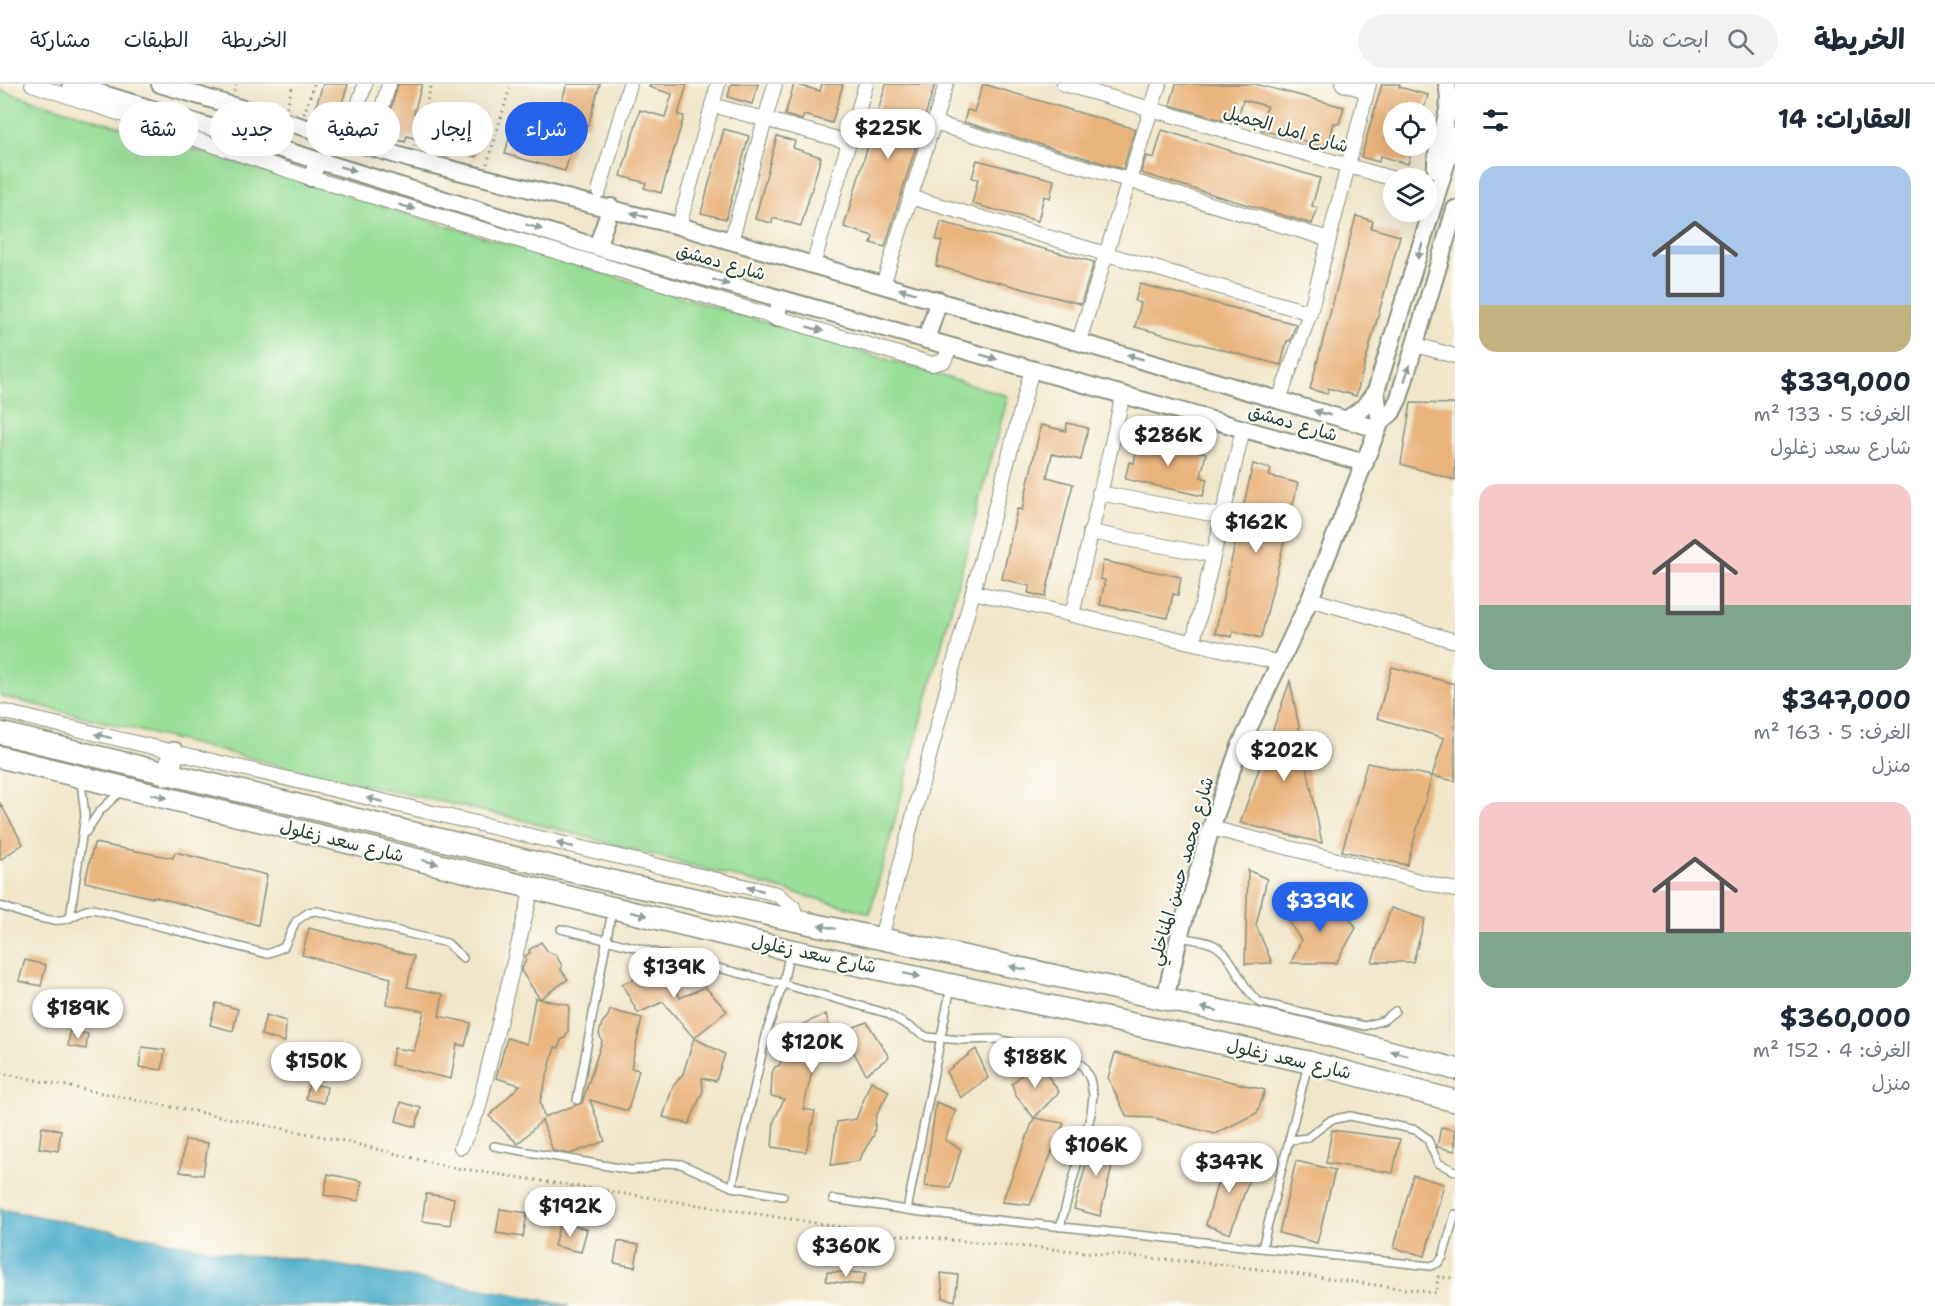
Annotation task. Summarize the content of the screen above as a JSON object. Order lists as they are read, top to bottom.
{
  "streets": {
    "main road": ["شارع سعد زغلول"],
    "street": ["شارع امل الجميل", "شارع دمشق", "شارع محمد حسن المناخلي"]
  },
  "crossings": [
    ["شارع دمشق", "شارع محمد حسن المناخلي"],
    ["شارع سعد زغلول", "شارع محمد حسن المناخلي"]
  ],
  "page": {
    "header": "الخريطة",
    "search": "ابحث هنا",
    "nav": ["الخريطة", "الطبقات", "مشاركة"],
    "heading": "العقارات: 14",
    "chip": [
      "شراء",
      "إيجار",
      "تصفية",
      "جديد",
      "شقة"
    ],
    "price": [
      "$225K",
      "$286K",
      "$162K",
      "$202K",
      "$339K",
      "$139K",
      "$189K",
      "$120K",
      "$188K",
      "$150K",
      "$106K",
      "$347K",
      "$192K",
      "$360K"
    ],
    "list": [
      {
        "name": "$339,000",
        "note": "الغرف: 5 · 133 m² · شارع سعد زغلول"
      },
      {
        "name": "$347,000",
        "note": "الغرف: 5 · 163 m² · منزل"
      },
      {
        "name": "$360,000",
        "note": "الغرف: 4 · 152 m² · منزل"
      }
    ]
  }
}
